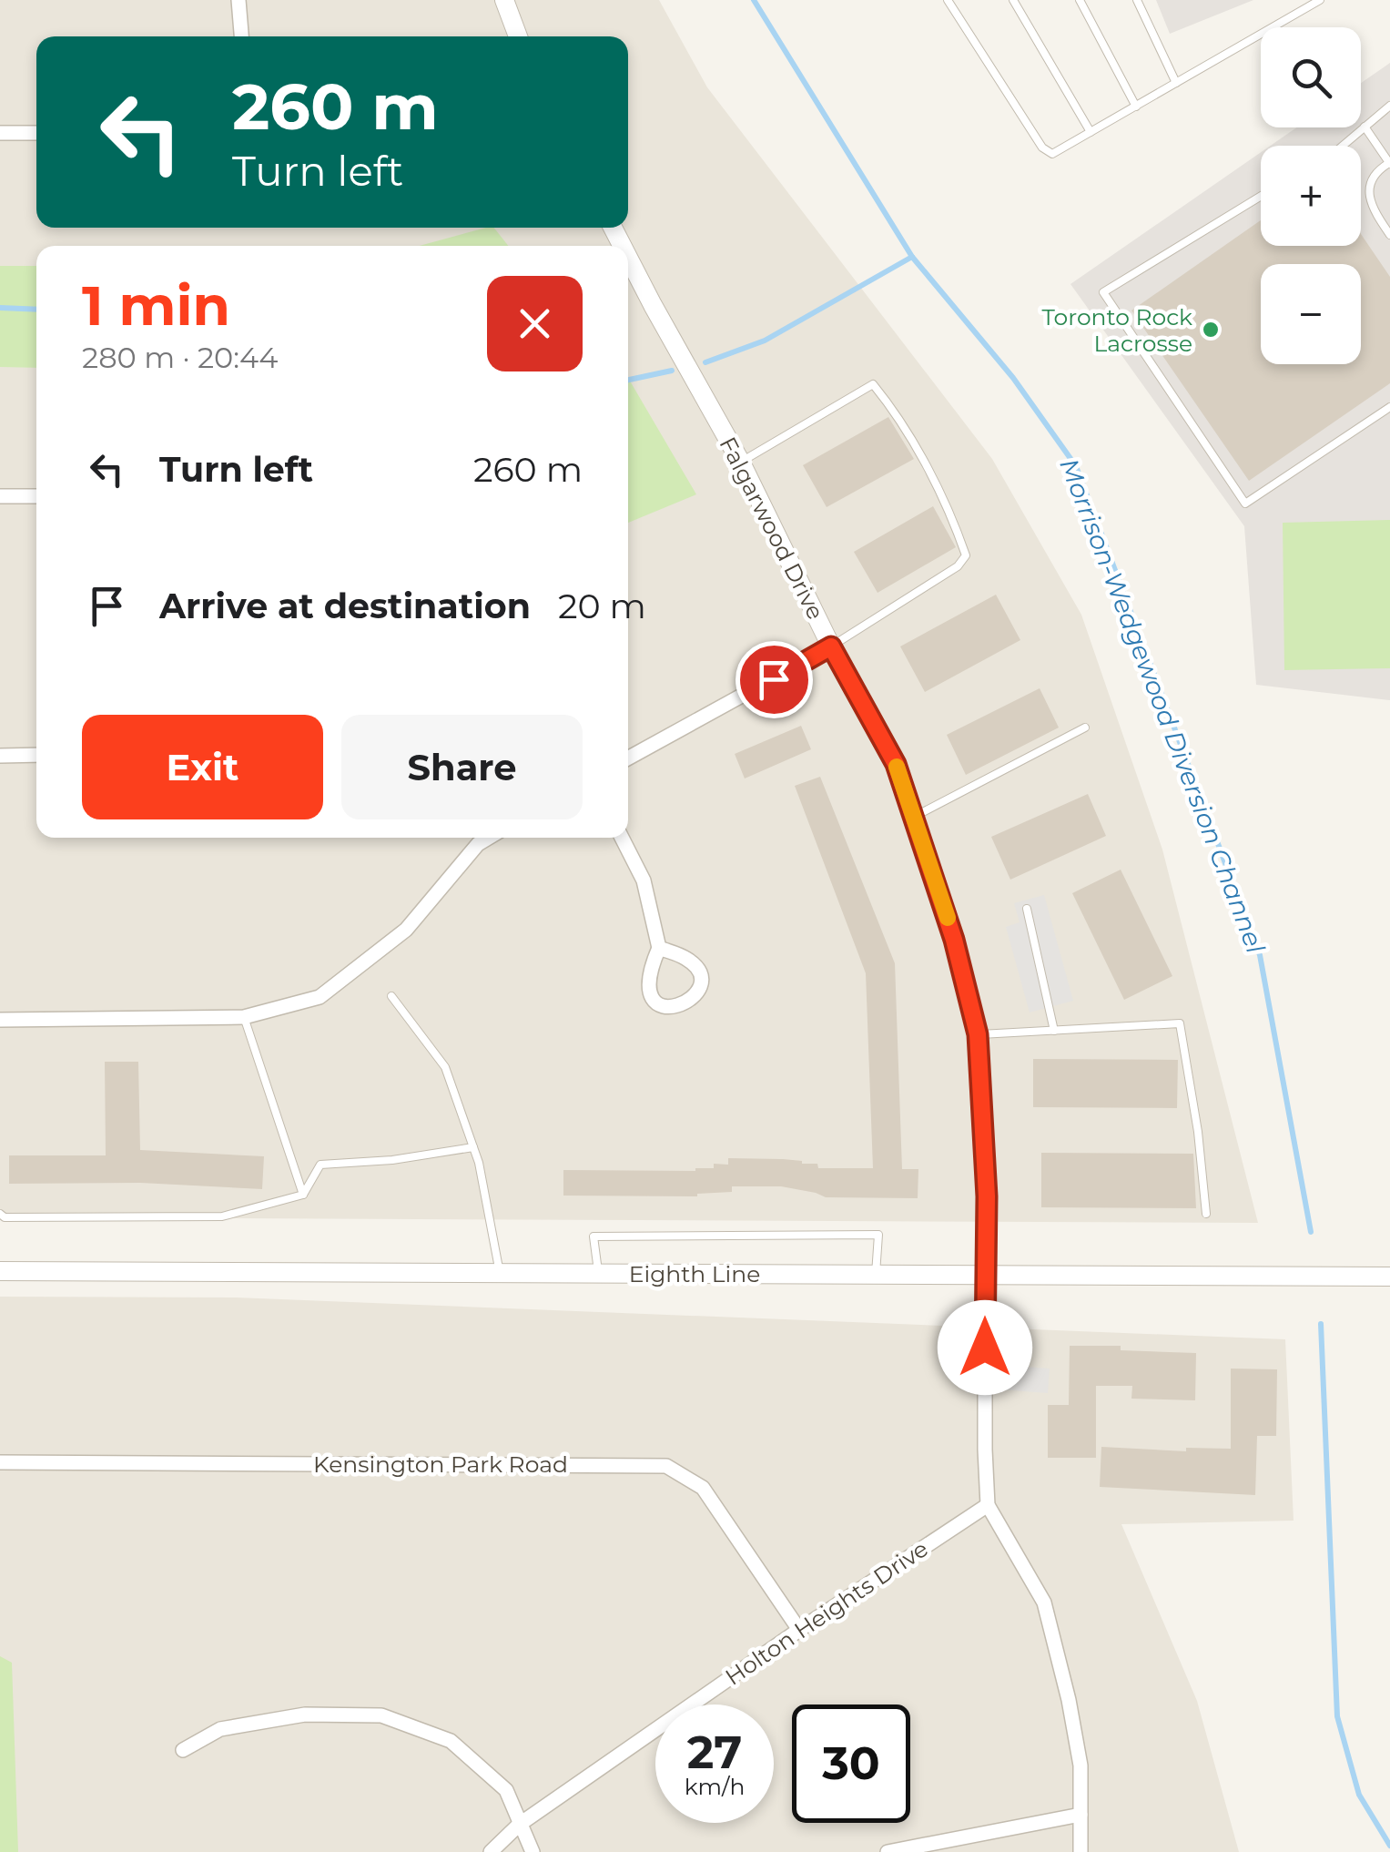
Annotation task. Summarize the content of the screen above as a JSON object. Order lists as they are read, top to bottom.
{
  "streets": {
    "street": [
      "Falgarwood Drive",
      "Eighth Line",
      "Kensington Park Road",
      "Holton Heights Drive"
    ]
  },
  "crossings": [
    ["Falgarwood Drive", "Eighth Line"],
    ["Falgarwood Drive", "Holton Heights Drive"],
    ["Kensington Park Road", "Holton Heights Drive"]
  ],
  "water": ["Morrison-Wedgewood Diversion Channel"],
  "places": ["Toronto Rock Lacrosse"],
  "page": {
    "map_buttons": ["+", "−"],
    "turn": ["260 m", "Turn left"],
    "heading": ["1 min", "280 m · 20:44"],
    "list": [
      {
        "name": "Turn left",
        "value": "260 m"
      },
      {
        "name": "Arrive at destination",
        "value": "20 m"
      }
    ],
    "buttons": ["Exit", "Share"],
    "speed": "27 km/h",
    "limit": "30"
  }
}
